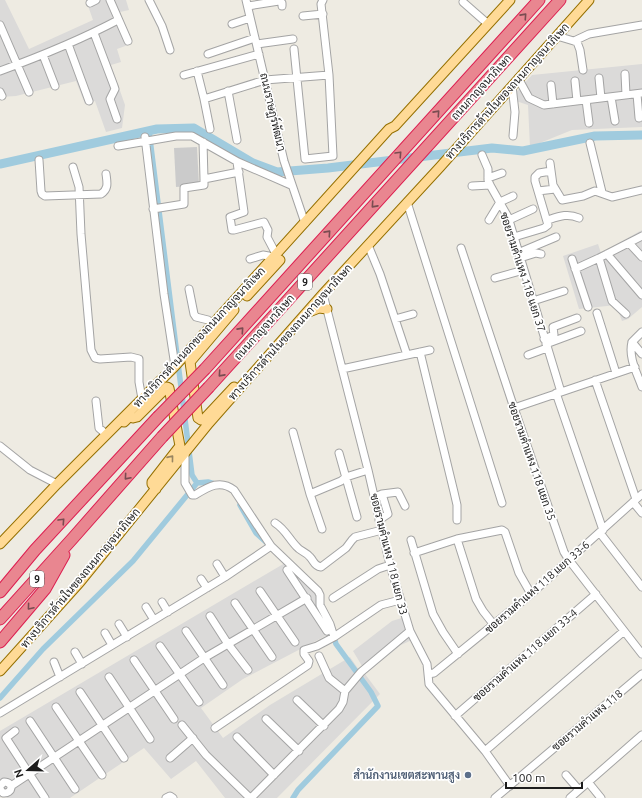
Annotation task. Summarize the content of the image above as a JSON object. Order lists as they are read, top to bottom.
{
  "streets": {
    "highway": ["ถนนกาญจนาภิเษก", "9"],
    "main road": ["ทางบริการด้านในของถนนกาญจนาภิเษก", "ทางบริการด้านนอกของถนนกาญจนาภิเษก"],
    "street": [
      "ถนนราษฏร์พัฒนา",
      "ซอยรามคำแหง 118 แยก 37",
      "ซอยรามคำแหง 118 แยก 35",
      "ซอยรามคำแหง 118 แยก 33",
      "ซอยรามคำแหง 118 แยก 33-6",
      "ซอยรามคำแหง 118 แยก 33-4",
      "ซอยรามคำแหง 118"
    ]
  },
  "crossings": [
    ["ทางบริการด้านในของถนนกาญจนาภิเษก", "ซอยรามคำแหง 118 แยก 33"],
    ["ถนนราษฏร์พัฒนา", "ทางบริการด้านนอกของถนนกาญจนาภิเษก"],
    ["ซอยรามคำแหง 118 แยก 37", "ซอยรามคำแหง 118 แยก 33-6"],
    ["ซอยรามคำแหง 118 แยก 35", "ซอยรามคำแหง 118 แยก 33-6"],
    ["ซอยรามคำแหง 118 แยก 35", "ซอยรามคำแหง 118 แยก 33-4"],
    ["ซอยรามคำแหง 118 แยก 33", "ซอยรามคำแหง 118 แยก 33-6"],
    ["ซอยรามคำแหง 118 แยก 33", "ซอยรามคำแหง 118 แยก 33-4"],
    ["ซอยรามคำแหง 118 แยก 33", "ซอยรามคำแหง 118"]
  ],
  "places": ["สำนักงานเขตสะพานสูง"],
  "scale_bar": "100 m",
  "north": "left"
}
